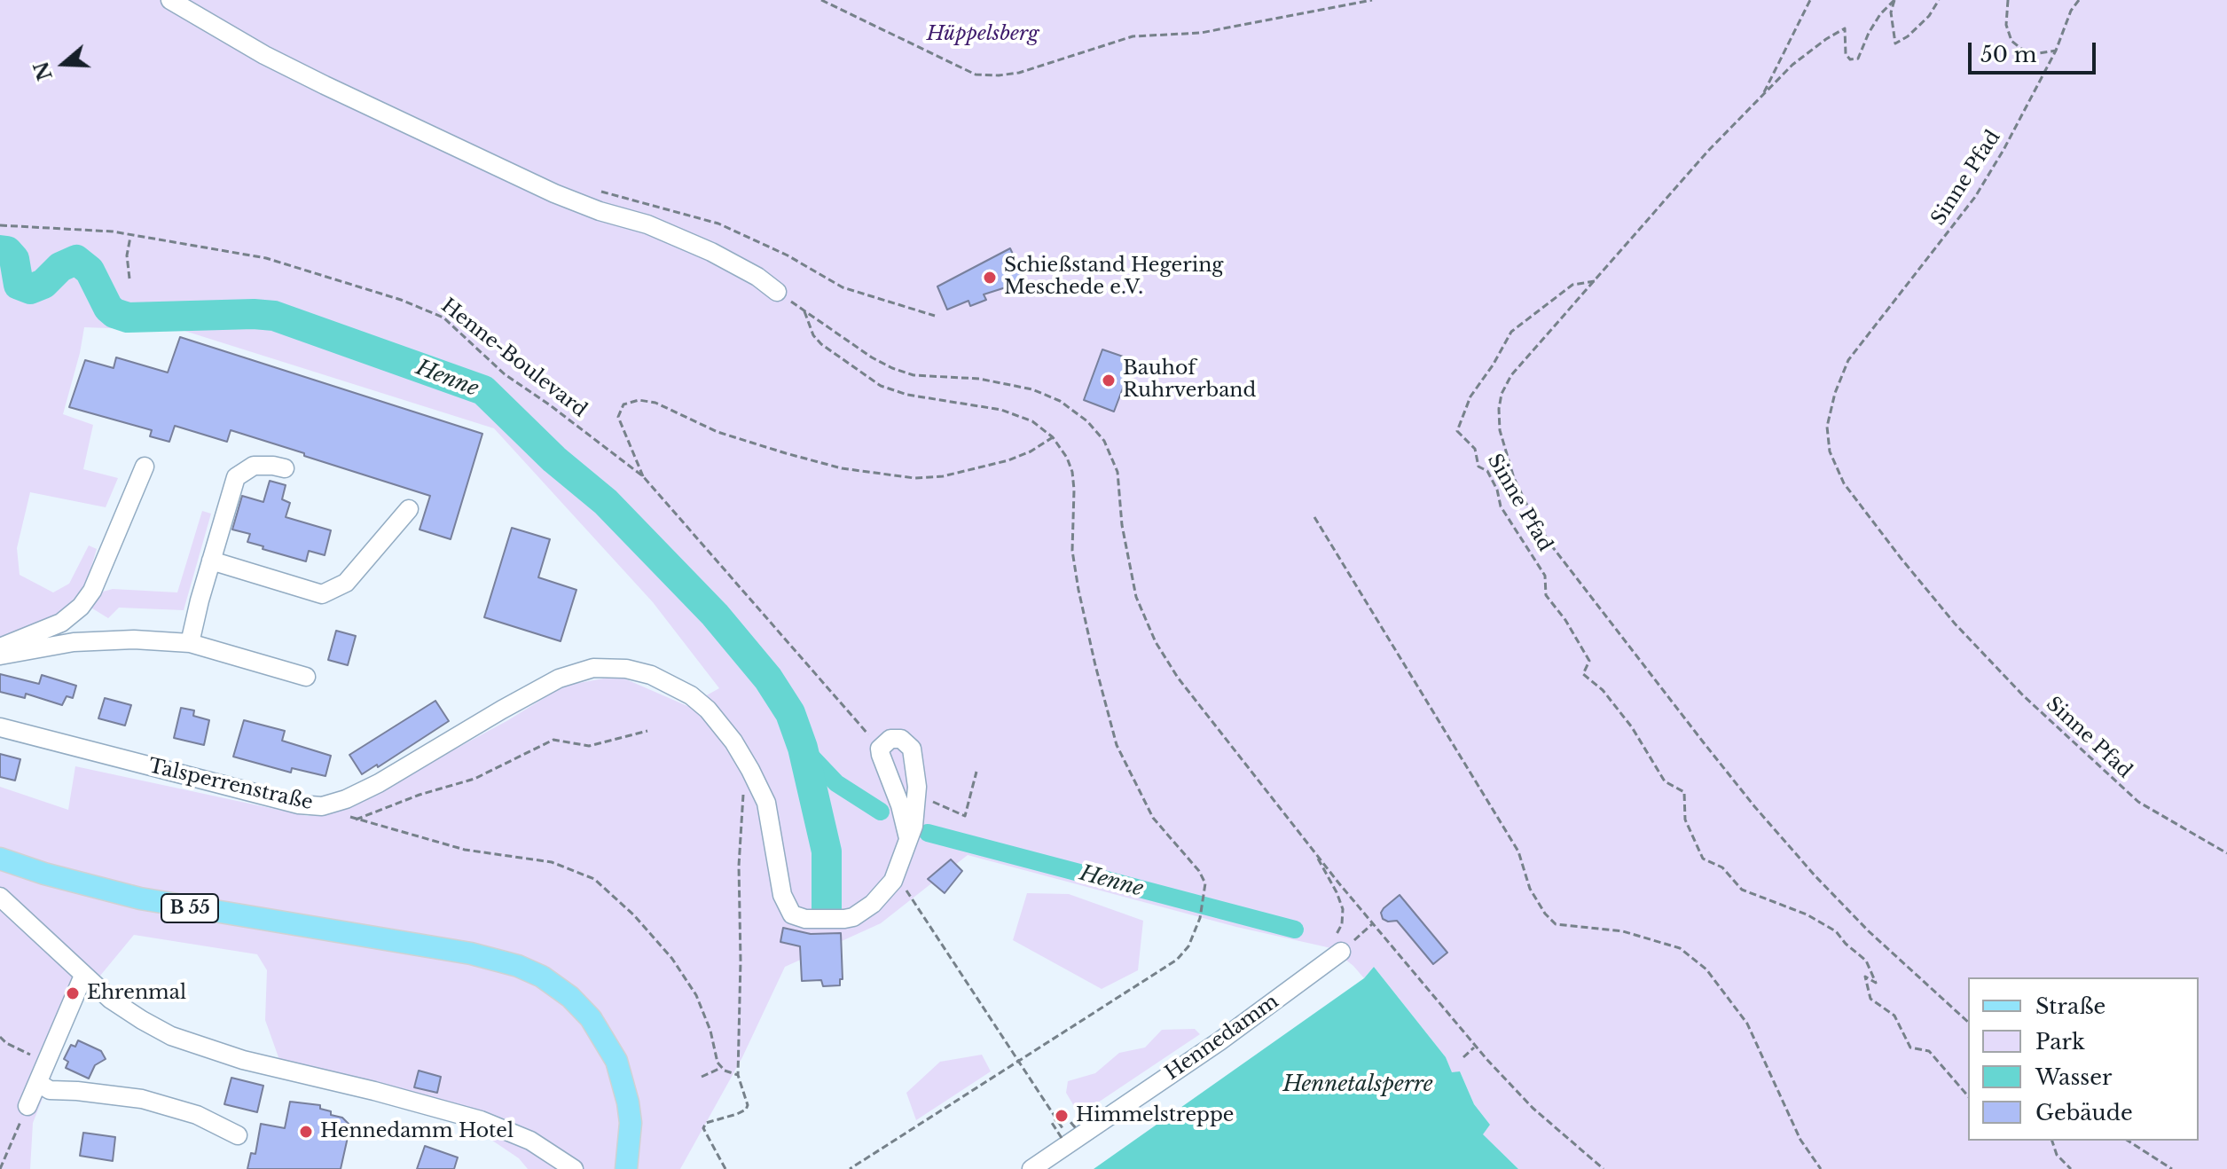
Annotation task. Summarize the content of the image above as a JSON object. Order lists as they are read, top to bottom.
{
  "streets": {
    "main road": ["B 55"],
    "street": ["Talsperrenstraße", "Hennedamm"],
    "path": ["Sinne Pfad", "Henne-Boulevard"]
  },
  "water": ["Henne", "Hennetalsperre"],
  "parks": ["Hüppelsberg"],
  "places": [
    "Schießstand Hegering Meschede e.V.",
    "Bauhof Ruhrverband",
    "Ehrenmal",
    "Himmelstreppe",
    "Hennedamm Hotel"
  ],
  "legend": [
    "Straße",
    "Park",
    "Wasser",
    "Gebäude"
  ],
  "scale_bar": "50 m",
  "north": "left"
}
